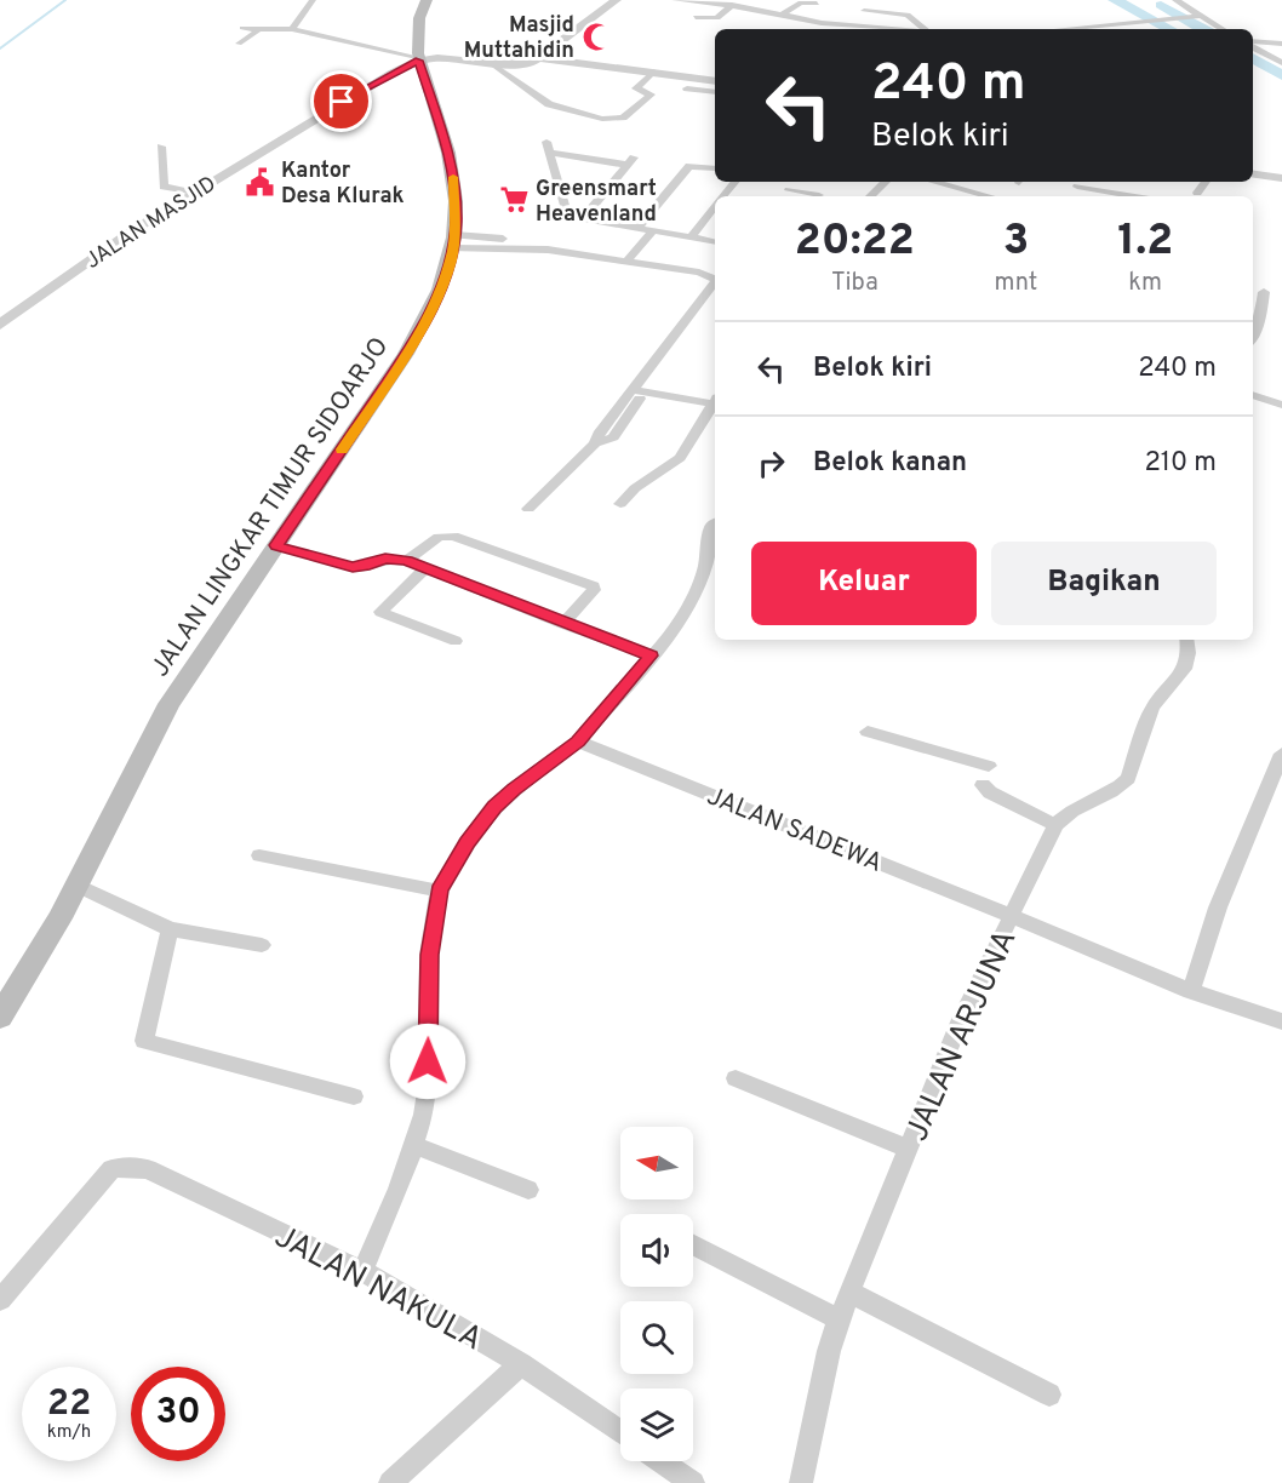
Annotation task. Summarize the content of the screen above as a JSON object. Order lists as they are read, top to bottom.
{
  "streets": {
    "main road": ["JALAN LINGKAR TIMUR SIDOARJO"],
    "street": [
      "JALAN MASJID",
      "JALAN SADEWA",
      "JALAN ARJUNA",
      "JALAN NAKULA"
    ]
  },
  "crossings": [
    ["JALAN MASJID", "JALAN LINGKAR TIMUR SIDOARJO"],
    ["JALAN SADEWA", "JALAN ARJUNA"]
  ],
  "places": {
    "mosque": ["Masjid Muttahidin"],
    "public building": ["Kantor Desa Klurak"],
    "supermarket": ["Greensmart Heavenland"]
  },
  "north": "left",
  "page": {
    "turn": ["240 m", "Belok kiri"],
    "eta": [
      "20:22",
      "Tiba",
      "3",
      "mnt",
      "1.2",
      "km"
    ],
    "list": [
      {
        "name": "Belok kiri",
        "value": "240 m"
      },
      {
        "name": "Belok kanan",
        "value": "210 m"
      }
    ],
    "buttons": ["Keluar", "Bagikan"],
    "speed": "22 km/h",
    "limit": "30"
  }
}
